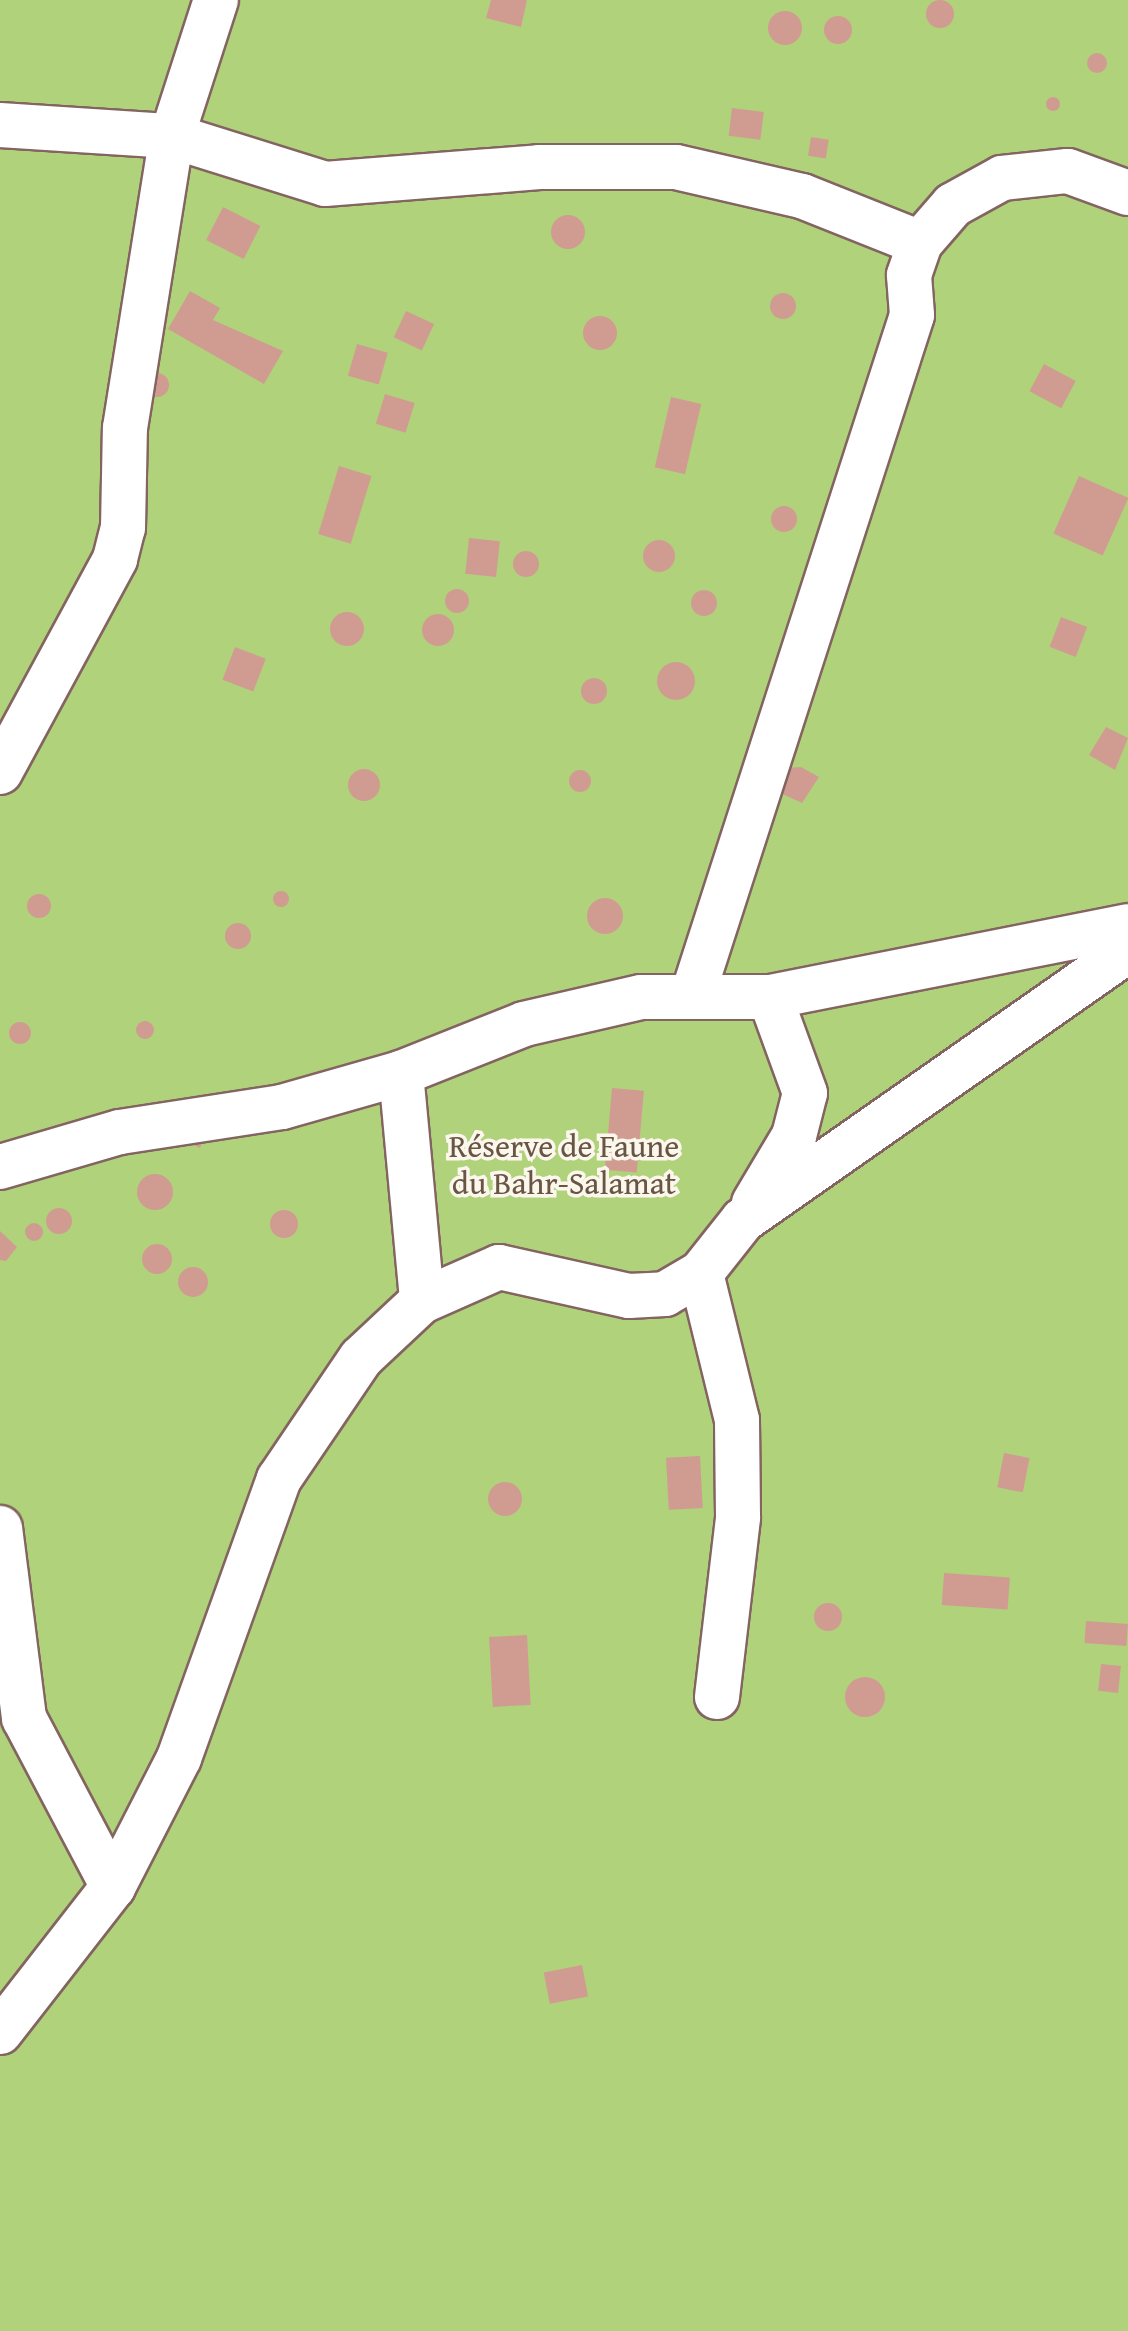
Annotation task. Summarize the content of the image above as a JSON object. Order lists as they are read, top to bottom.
{
  "parks": ["Réserve de Faune du Bahr-Salamat"]
}
